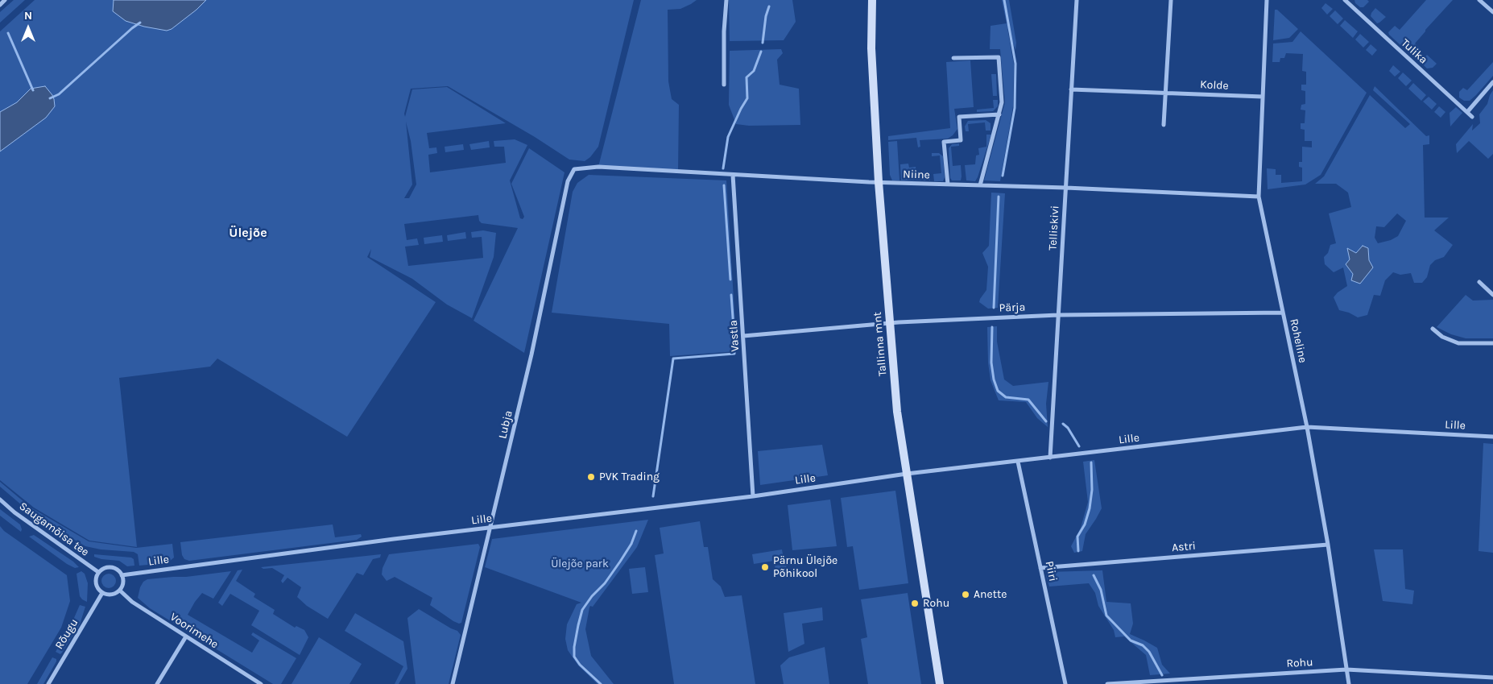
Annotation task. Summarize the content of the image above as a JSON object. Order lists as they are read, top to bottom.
{
  "streets": {
    "main road": ["Tallinna mnt"],
    "street": [
      "Tulika",
      "Kolde",
      "Niine",
      "Telliskivi",
      "Pärja",
      "Vastla",
      "Roheline",
      "Lubja",
      "Lille",
      "Saugamõisa tee",
      "Astri",
      "Piiri",
      "Voorimehe",
      "Rõugu",
      "Rohu"
    ]
  },
  "crossings": [
    ["Kolde", "Telliskivi"],
    ["Kolde", "Roheline"],
    ["Niine", "Telliskivi"],
    ["Niine", "Vastla"],
    ["Niine", "Roheline"],
    ["Niine", "Tallinna mnt"],
    ["Niine", "Lubja"],
    ["Telliskivi", "Pärja"],
    ["Telliskivi", "Lille"],
    ["Pärja", "Vastla"],
    ["Pärja", "Roheline"],
    ["Pärja", "Tallinna mnt"],
    ["Vastla", "Lille"],
    ["Roheline", "Lille"],
    ["Roheline", "Astri"],
    ["Roheline", "Rohu"],
    ["Tallinna mnt", "Lille"],
    ["Lubja", "Lille"],
    ["Lille", "Saugamõisa tee"],
    ["Lille", "Piiri"],
    ["Lille", "Voorimehe"],
    ["Lille", "Rõugu"],
    ["Saugamõisa tee", "Voorimehe"],
    ["Saugamõisa tee", "Rõugu"],
    ["Astri", "Piiri"],
    ["Voorimehe", "Rõugu"]
  ],
  "districts": ["Ülejõe"],
  "parks": ["Ülejõe park"],
  "places": [
    "PVK Trading",
    "Pärnu Ülejõe Põhikool",
    "Anette",
    "Rohu"
  ],
  "north": "top"
}
